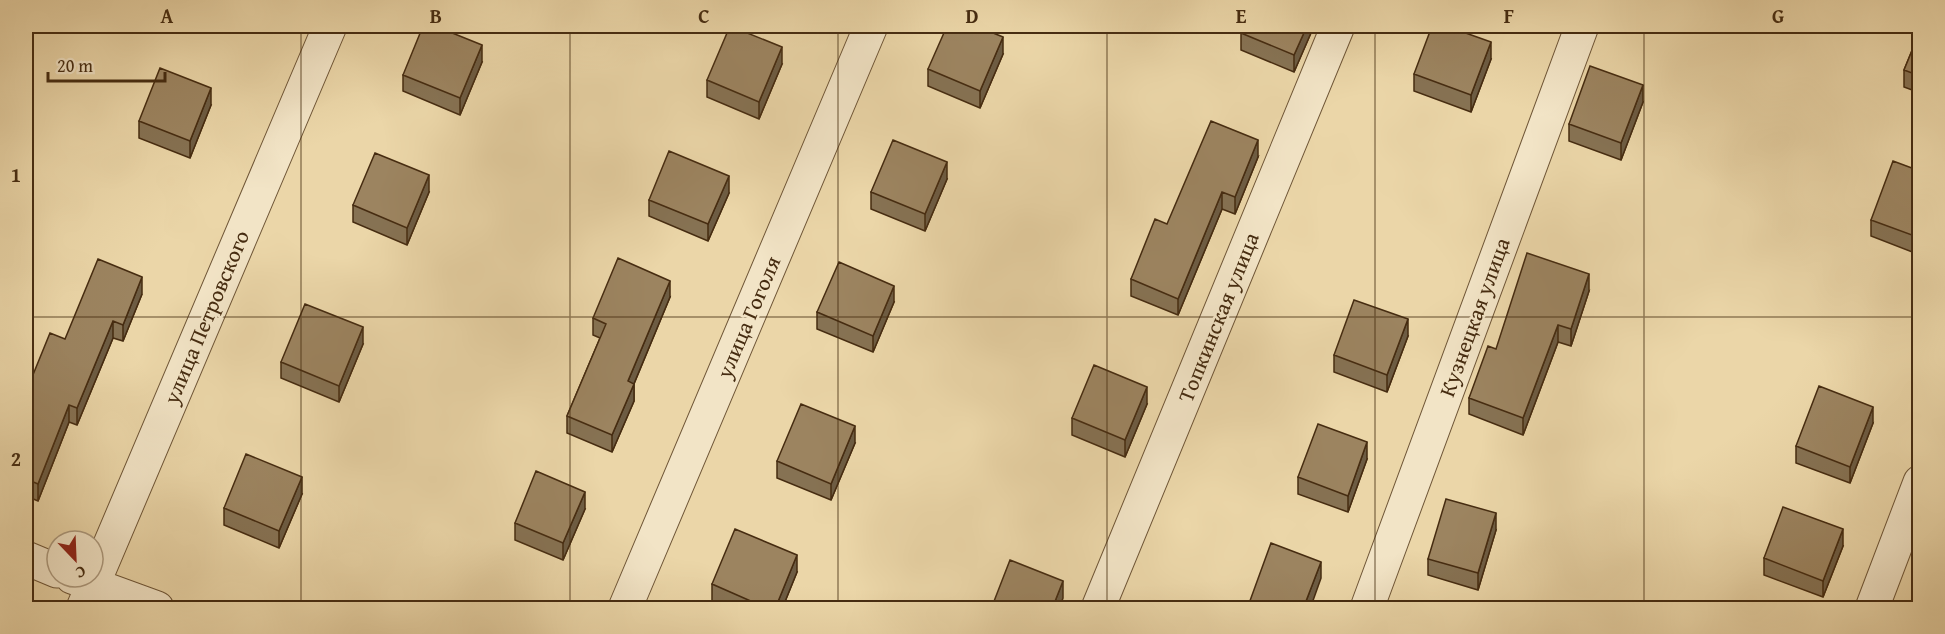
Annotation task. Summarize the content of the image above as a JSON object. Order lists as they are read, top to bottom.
{
  "streets": {
    "street": [
      "улица Петровского",
      "улица Гоголя",
      "Топкинская улица",
      "Кузнецкая улица"
    ]
  },
  "scale_bar": "20 m",
  "north": "bottom right",
  "grid": {
    "columns": [
      "A",
      "B",
      "C",
      "D",
      "E",
      "F",
      "G"
    ],
    "rows": ["1", "2"]
  }
}
